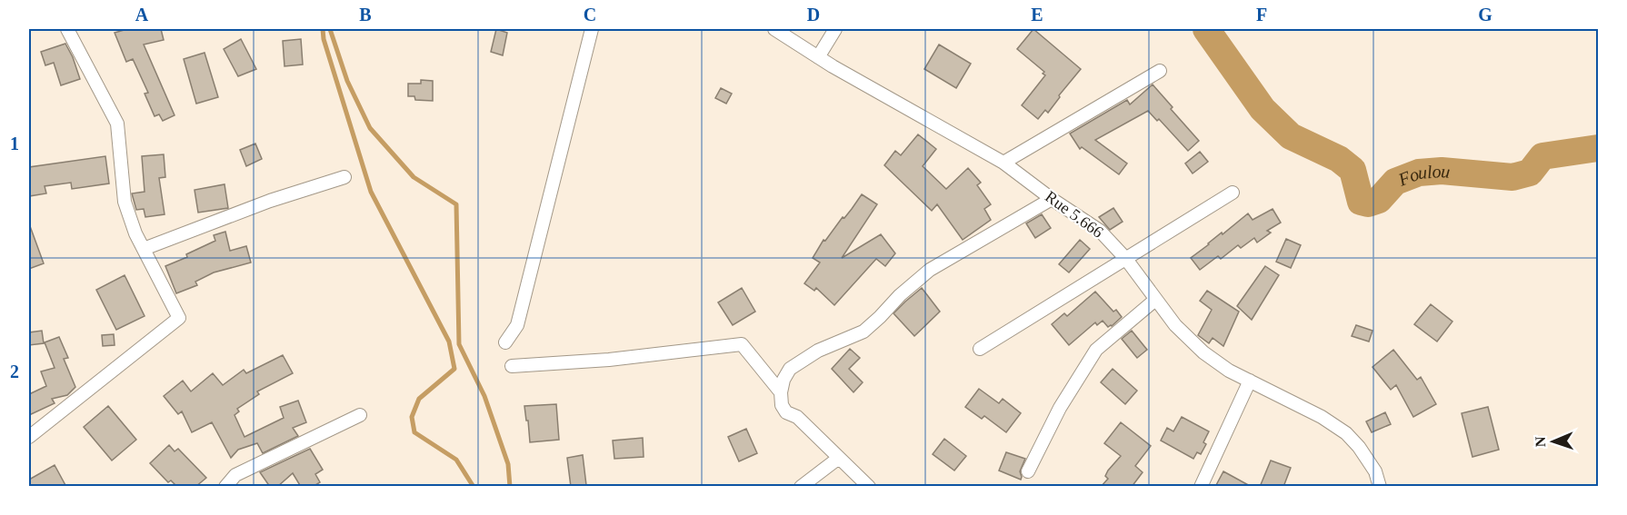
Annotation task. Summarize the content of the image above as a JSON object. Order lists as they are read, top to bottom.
{
  "streets": {
    "street": ["Rue 5.666"]
  },
  "water": ["Foulou"],
  "north": "left",
  "grid": {
    "columns": [
      "A",
      "B",
      "C",
      "D",
      "E",
      "F",
      "G"
    ],
    "rows": ["1", "2"]
  }
}
